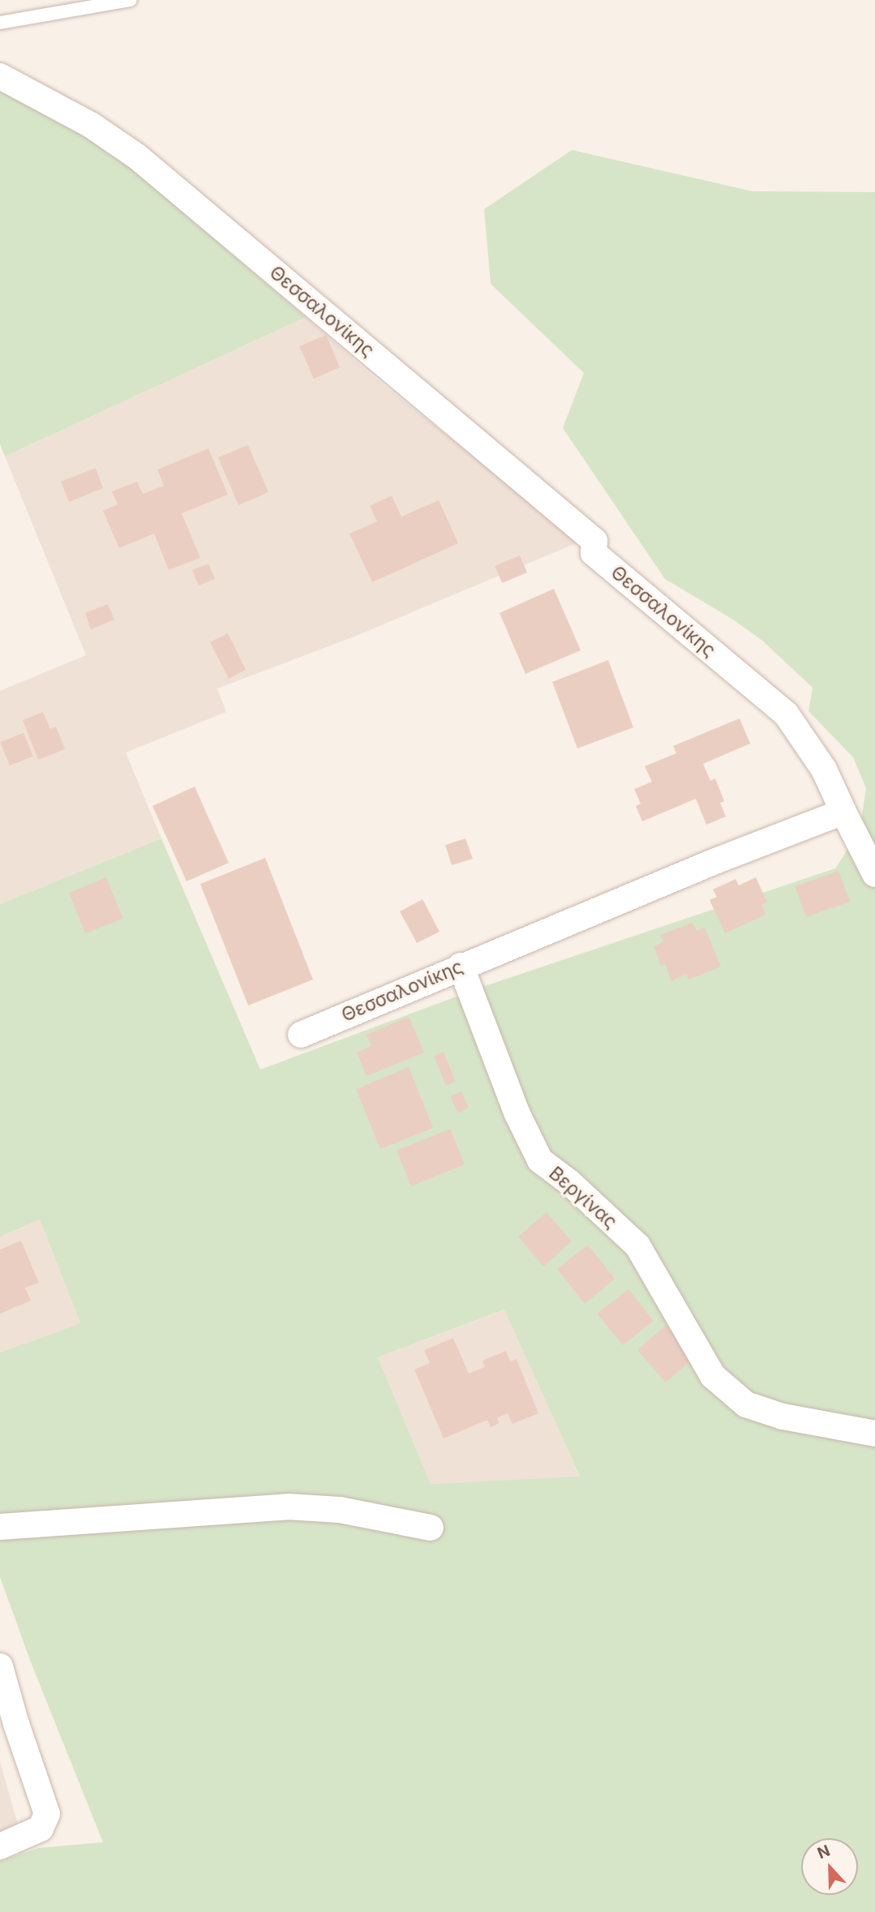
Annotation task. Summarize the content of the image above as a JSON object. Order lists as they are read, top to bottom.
{
  "streets": {
    "street": ["Θεσσαλονίκης", "Βεργίνας"]
  },
  "crossings": [
    ["Θεσσαλονίκης", "Βεργίνας"]
  ],
  "north": "top"
}
